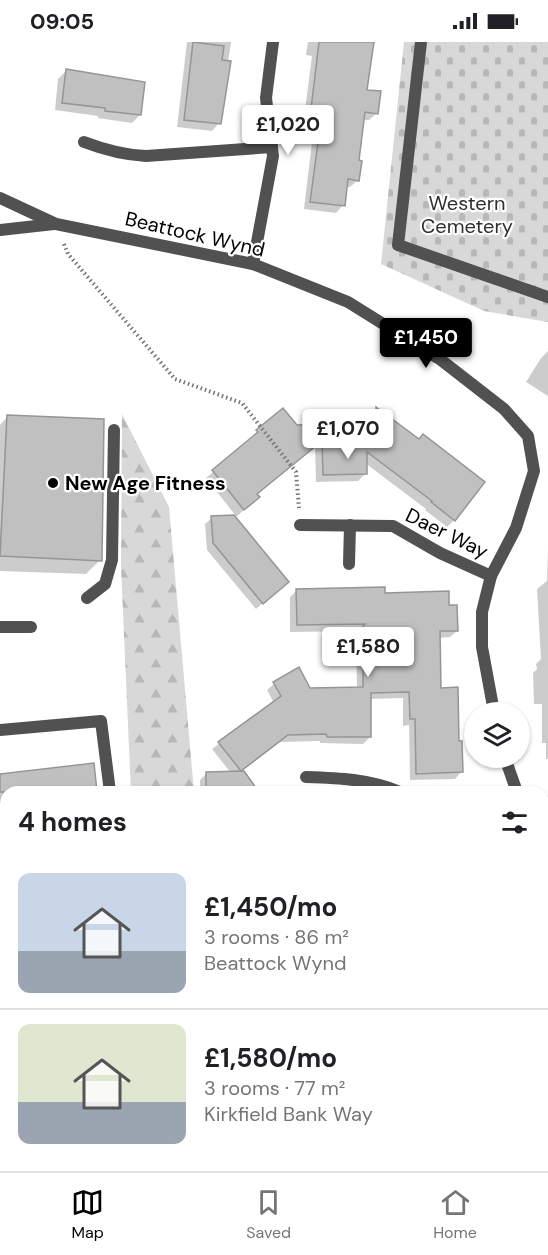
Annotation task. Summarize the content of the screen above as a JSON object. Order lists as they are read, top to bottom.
{
  "streets": {
    "street": ["Beattock Wynd", "Daer Way"]
  },
  "crossings": [
    ["Beattock Wynd", "Daer Way"]
  ],
  "parks": ["Western Cemetery"],
  "places": ["New Age Fitness"],
  "page": {
    "status": "09:05",
    "price": [
      "£1,020",
      "£1,450",
      "£1,070",
      "£1,580"
    ],
    "heading": "4 homes",
    "list": [
      {
        "name": "£1,450/mo",
        "note": "3 rooms · 86 m² · Beattock Wynd"
      },
      {
        "name": "£1,580/mo",
        "note": "3 rooms · 77 m² · Kirkfield Bank Way"
      }
    ],
    "tabs": ["Map", "Saved", "Home"]
  }
}
